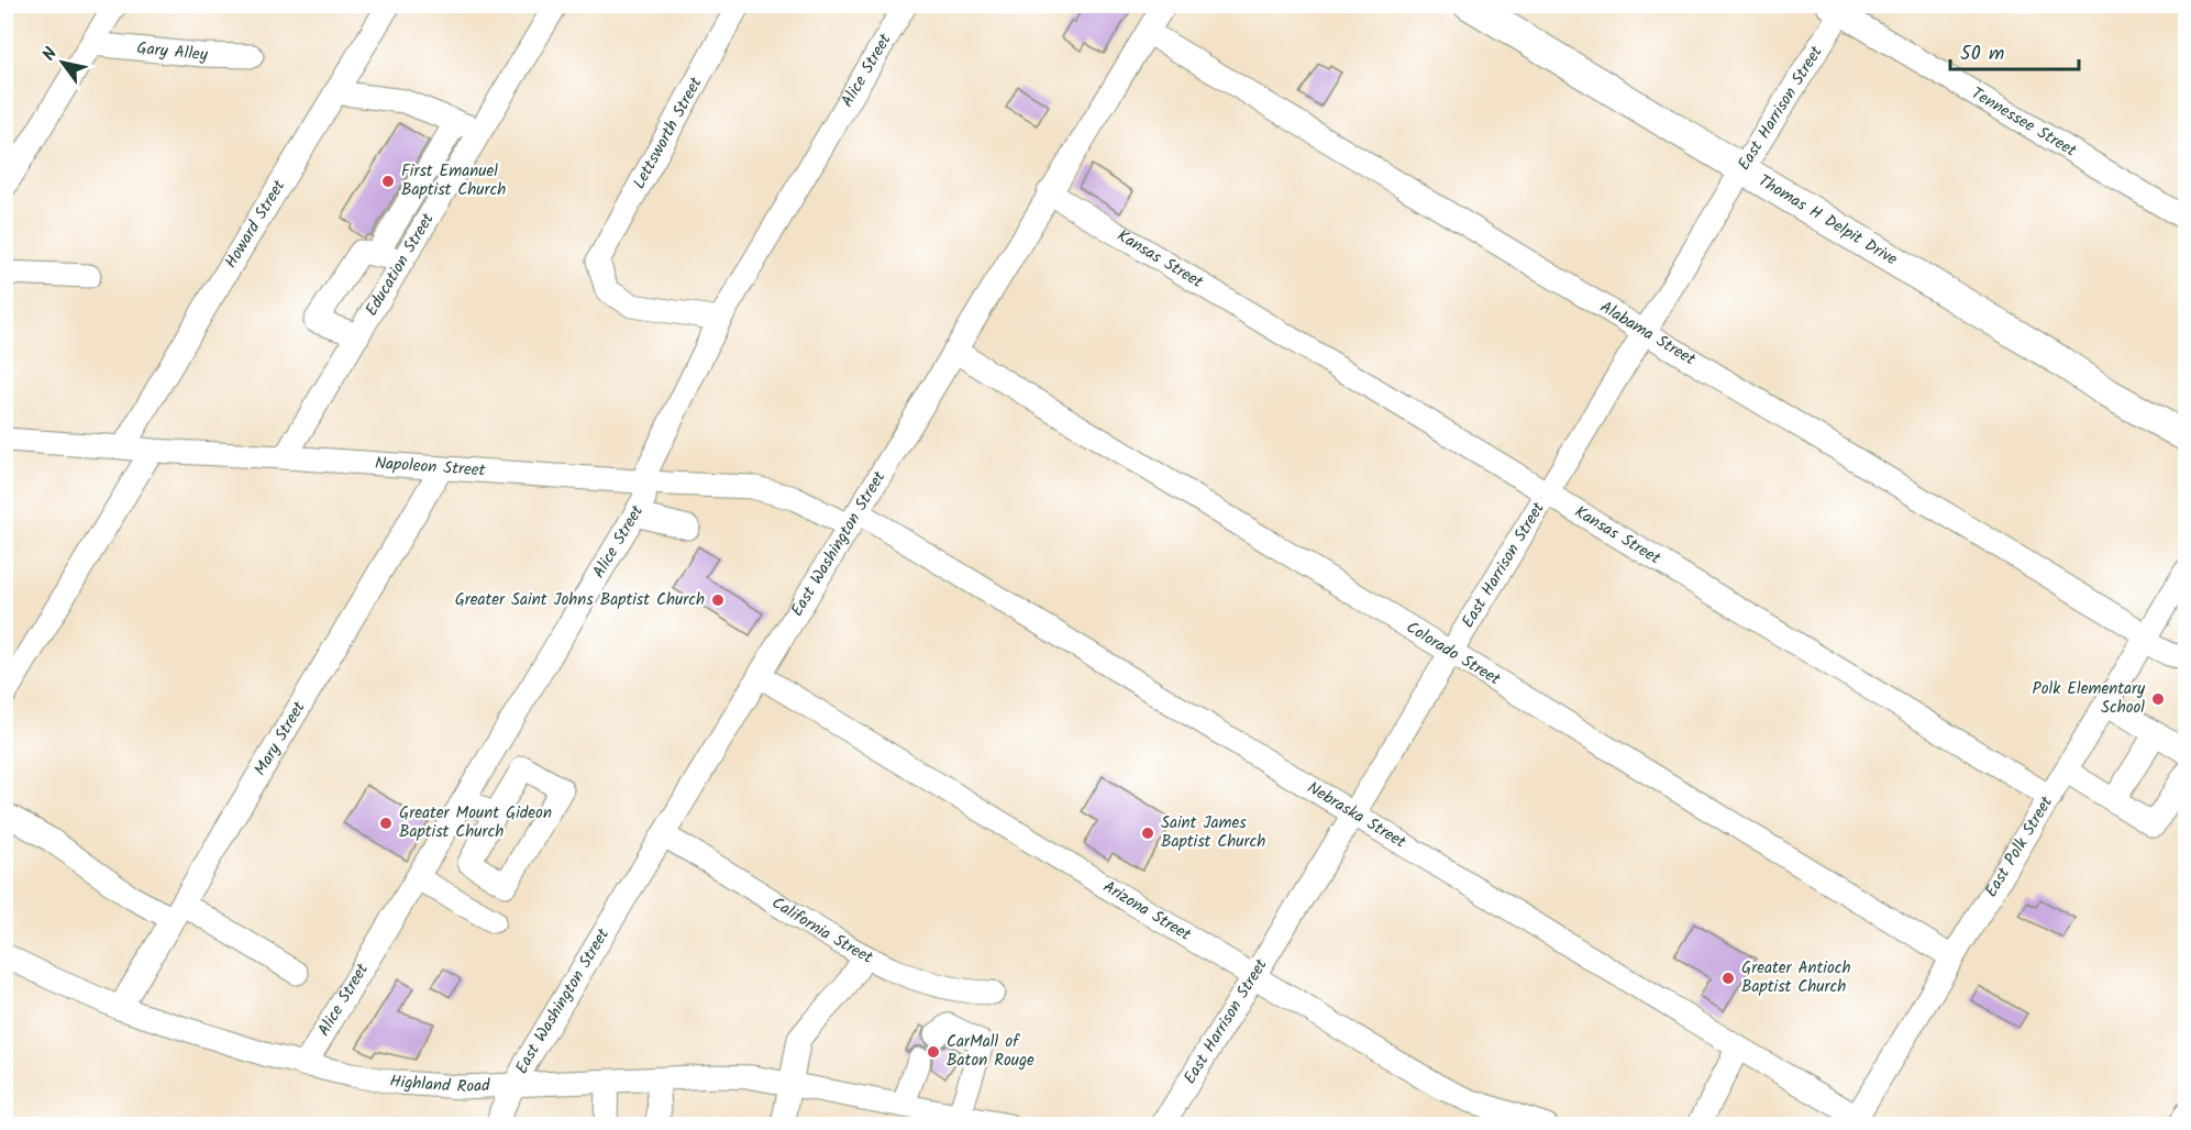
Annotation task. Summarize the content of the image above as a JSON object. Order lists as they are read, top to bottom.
{
  "streets": {
    "main road": ["Thomas H Delpit Drive"],
    "street": [
      "Gary Alley",
      "Alice Street",
      "East Harrison Street",
      "Tennessee Street",
      "Lettsworth Street",
      "Howard Street",
      "Kansas Street",
      "Education Street",
      "Alabama Street",
      "Napoleon Street",
      "East Washington Street",
      "Colorado Street",
      "Mary Street",
      "Nebraska Street",
      "East Polk Street",
      "Arizona Street",
      "California Street",
      "Highland Road"
    ]
  },
  "crossings": [
    ["Alice Street", "Lettsworth Street"],
    ["Alice Street", "Napoleon Street"],
    ["Alice Street", "Highland Road"],
    ["East Harrison Street", "Tennessee Street"],
    ["East Harrison Street", "Thomas H Delpit Drive"],
    ["East Harrison Street", "Kansas Street"],
    ["East Harrison Street", "Alabama Street"],
    ["East Harrison Street", "Colorado Street"],
    ["East Harrison Street", "Nebraska Street"],
    ["East Harrison Street", "Arizona Street"],
    ["Howard Street", "Napoleon Street"],
    ["Kansas Street", "East Washington Street"],
    ["Kansas Street", "East Polk Street"],
    ["Education Street", "Napoleon Street"],
    ["Alabama Street", "East Washington Street"],
    ["Alabama Street", "East Polk Street"],
    ["Napoleon Street", "East Washington Street"],
    ["Napoleon Street", "Mary Street"],
    ["Napoleon Street", "Nebraska Street"],
    ["East Washington Street", "Colorado Street"],
    ["East Washington Street", "Nebraska Street"],
    ["East Washington Street", "Arizona Street"],
    ["East Washington Street", "California Street"],
    ["East Washington Street", "Highland Road"],
    ["Colorado Street", "East Polk Street"],
    ["Mary Street", "Highland Road"],
    ["Nebraska Street", "East Polk Street"]
  ],
  "places": [
    "First Emanuel Baptist Church",
    "Greater Saint Johns Baptist Church",
    "Polk Elementary School",
    "Greater Mount Gideon Baptist Church",
    "Saint James Baptist Church",
    "Greater Antioch Baptist Church",
    "CarMall of Baton Rouge"
  ],
  "scale_bar": "50 m",
  "north": "top left"
}
